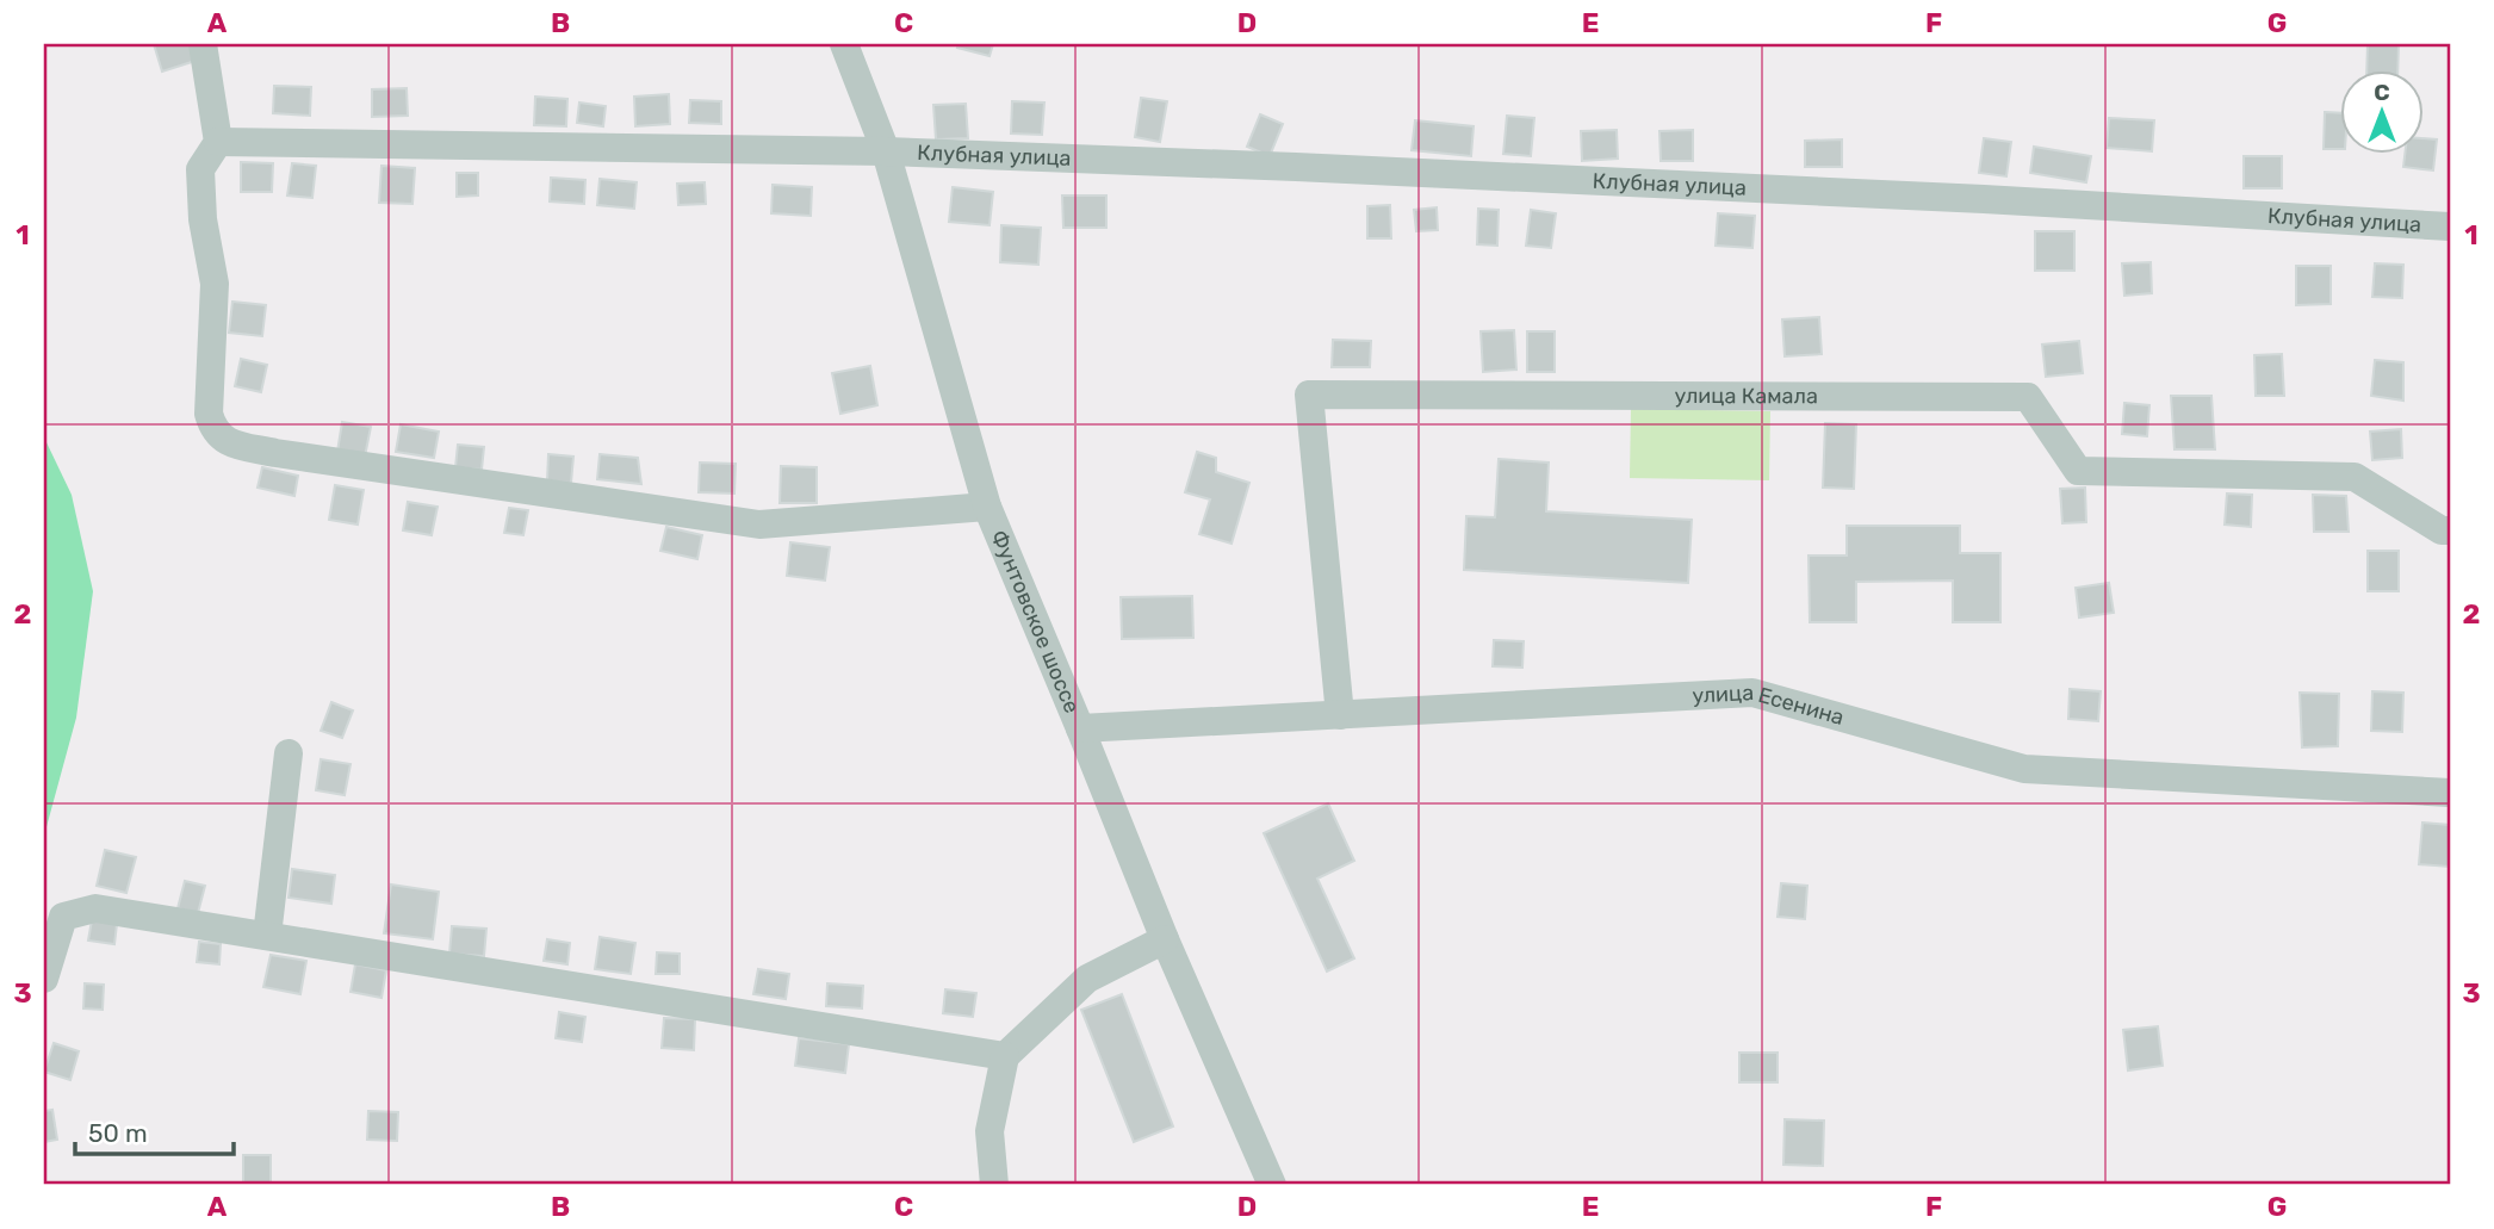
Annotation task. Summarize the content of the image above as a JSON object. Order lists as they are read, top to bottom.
{
  "streets": {
    "street": [
      "Клубная улица",
      "улица Камала",
      "Фунтовское шоссе",
      "улица Есенина"
    ]
  },
  "crossings": [
    ["Клубная улица", "Фунтовское шоссе"],
    ["улица Камала", "улица Есенина"],
    ["Фунтовское шоссе", "улица Есенина"]
  ],
  "scale_bar": "50 m",
  "north": "top",
  "grid": {
    "columns": [
      "A",
      "B",
      "C",
      "D",
      "E",
      "F",
      "G"
    ],
    "rows": ["1", "2", "3"]
  }
}
